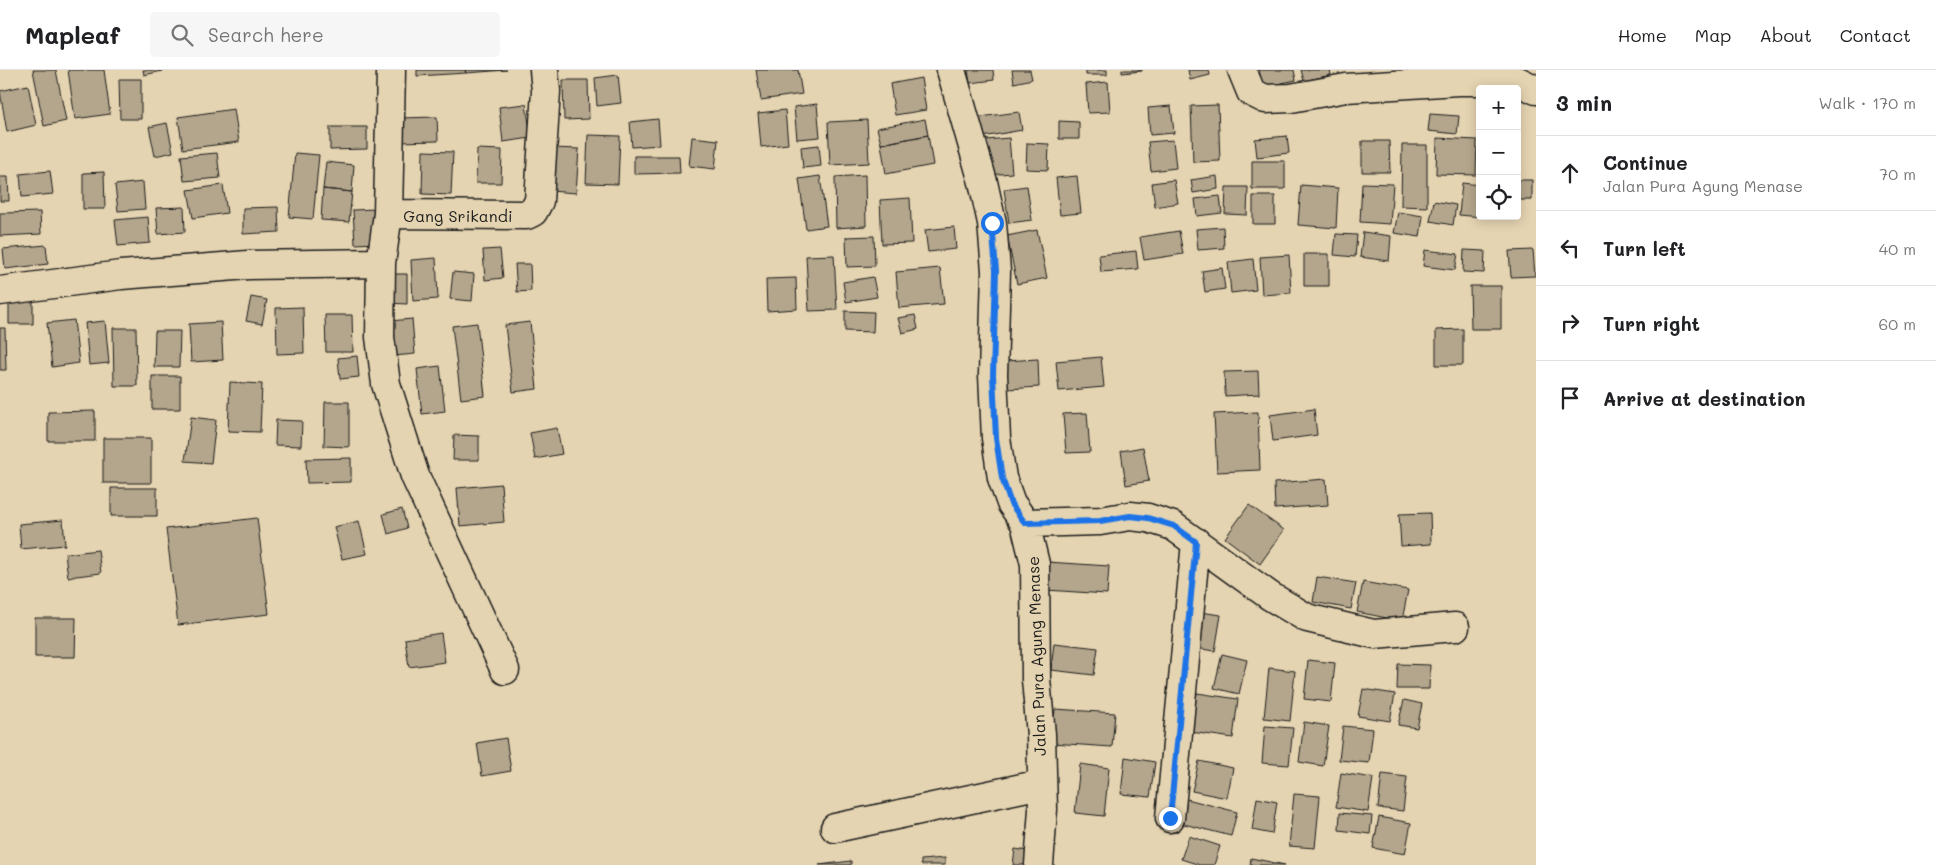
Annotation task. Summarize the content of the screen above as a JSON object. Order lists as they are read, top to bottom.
{
  "streets": {
    "street": ["Gang Srikandi", "Jalan Pura Agung Menase"]
  },
  "page": {
    "header": "Mapleaf",
    "search": "Search here",
    "nav": [
      "Home",
      "Map",
      "About",
      "Contact"
    ],
    "heading": ["3 min", "Walk · 170 m"],
    "map_buttons": ["+", "−"],
    "list": [
      ["Continue", "Jalan Pura Agung Menase", "70 m"],
      ["Turn left", "40 m"],
      ["Turn right", "60 m"],
      "Arrive at destination"
    ]
  }
}
